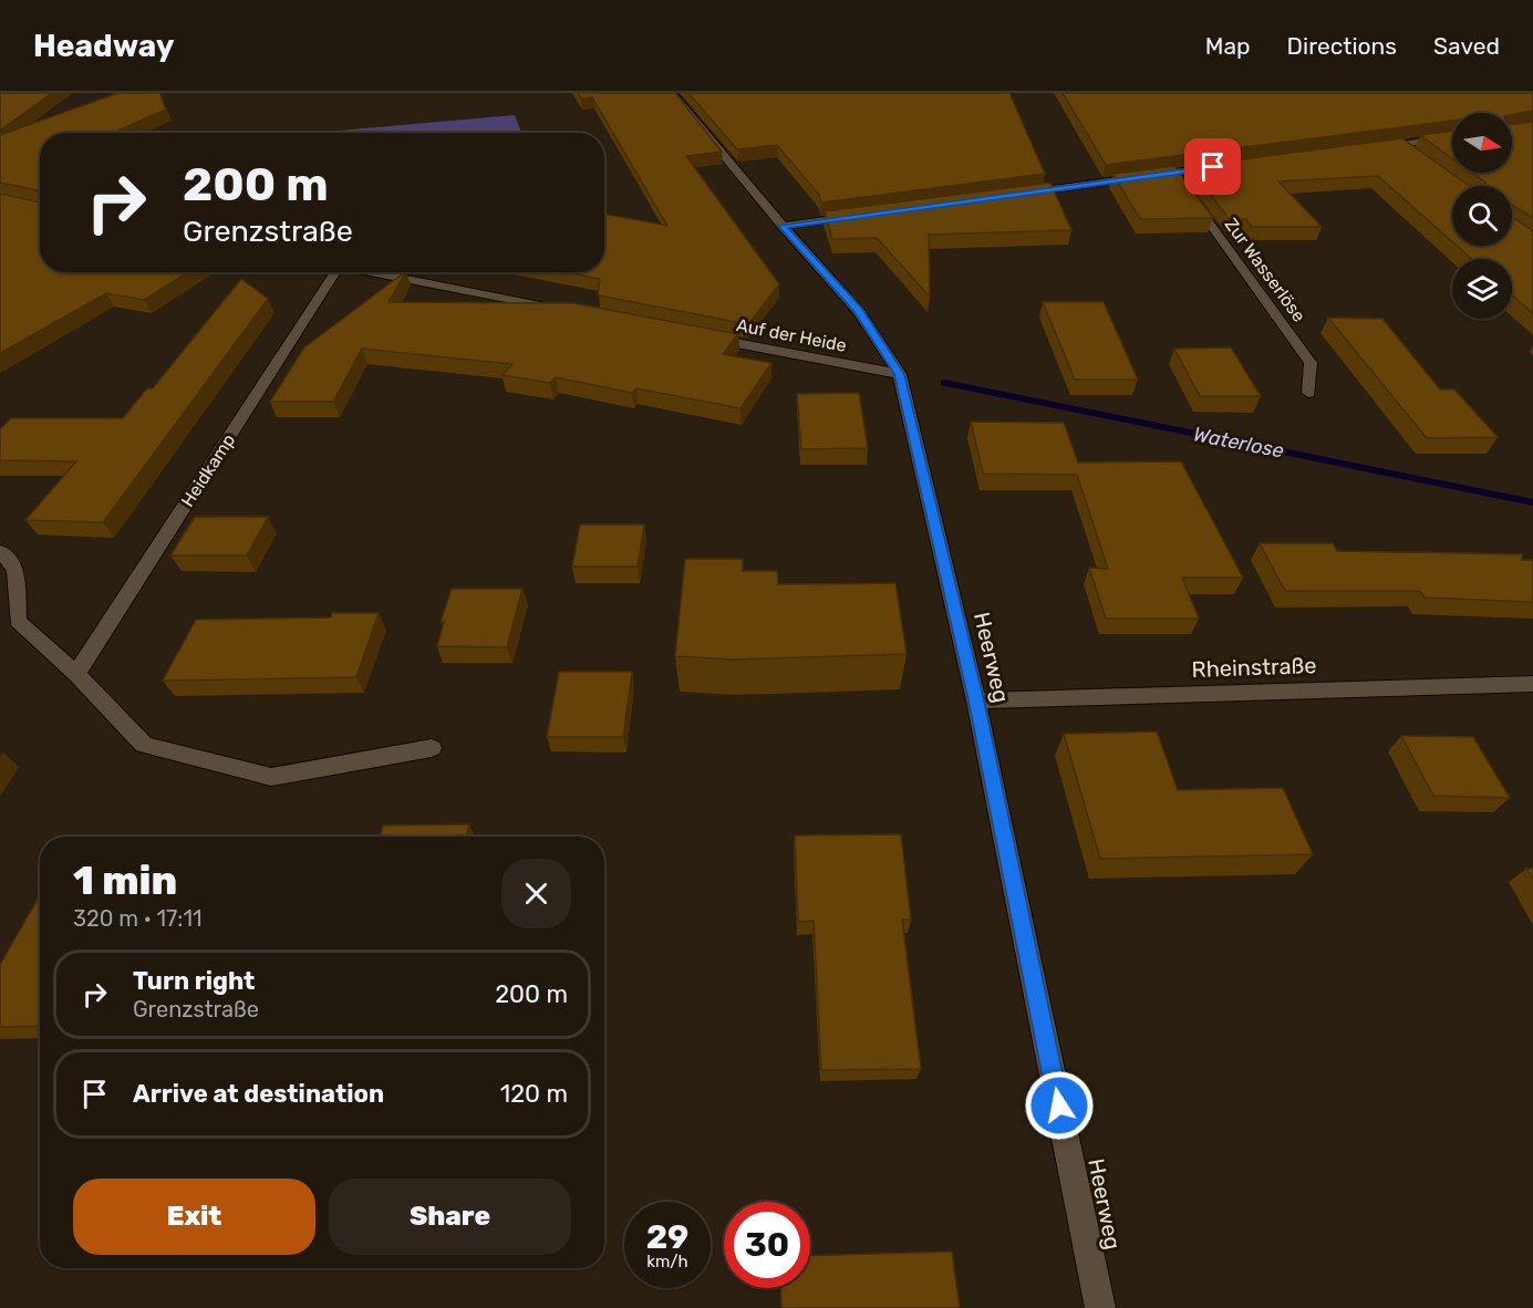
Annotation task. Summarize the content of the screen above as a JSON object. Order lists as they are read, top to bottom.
{
  "streets": {
    "street": [
      "Zur Wasserlöse",
      "Auf der Heide",
      "Heidkamp",
      "Heerweg",
      "Rheinstraße"
    ]
  },
  "crossings": [
    ["Auf der Heide", "Heerweg"],
    ["Heerweg", "Rheinstraße"]
  ],
  "water": ["Waterlose"],
  "north": "right",
  "page": {
    "header": "Headway",
    "nav": ["Map", "Directions", "Saved"],
    "turn": ["200 m", "Grenzstraße"],
    "heading": ["1 min", "320 m · 17:11"],
    "list": [
      {
        "name": "Turn right",
        "note": "Grenzstraße",
        "value": "200 m"
      },
      {
        "name": "Arrive at destination",
        "value": "120 m"
      }
    ],
    "buttons": ["Exit", "Share"],
    "speed": "29 km/h",
    "limit": "30"
  }
}
